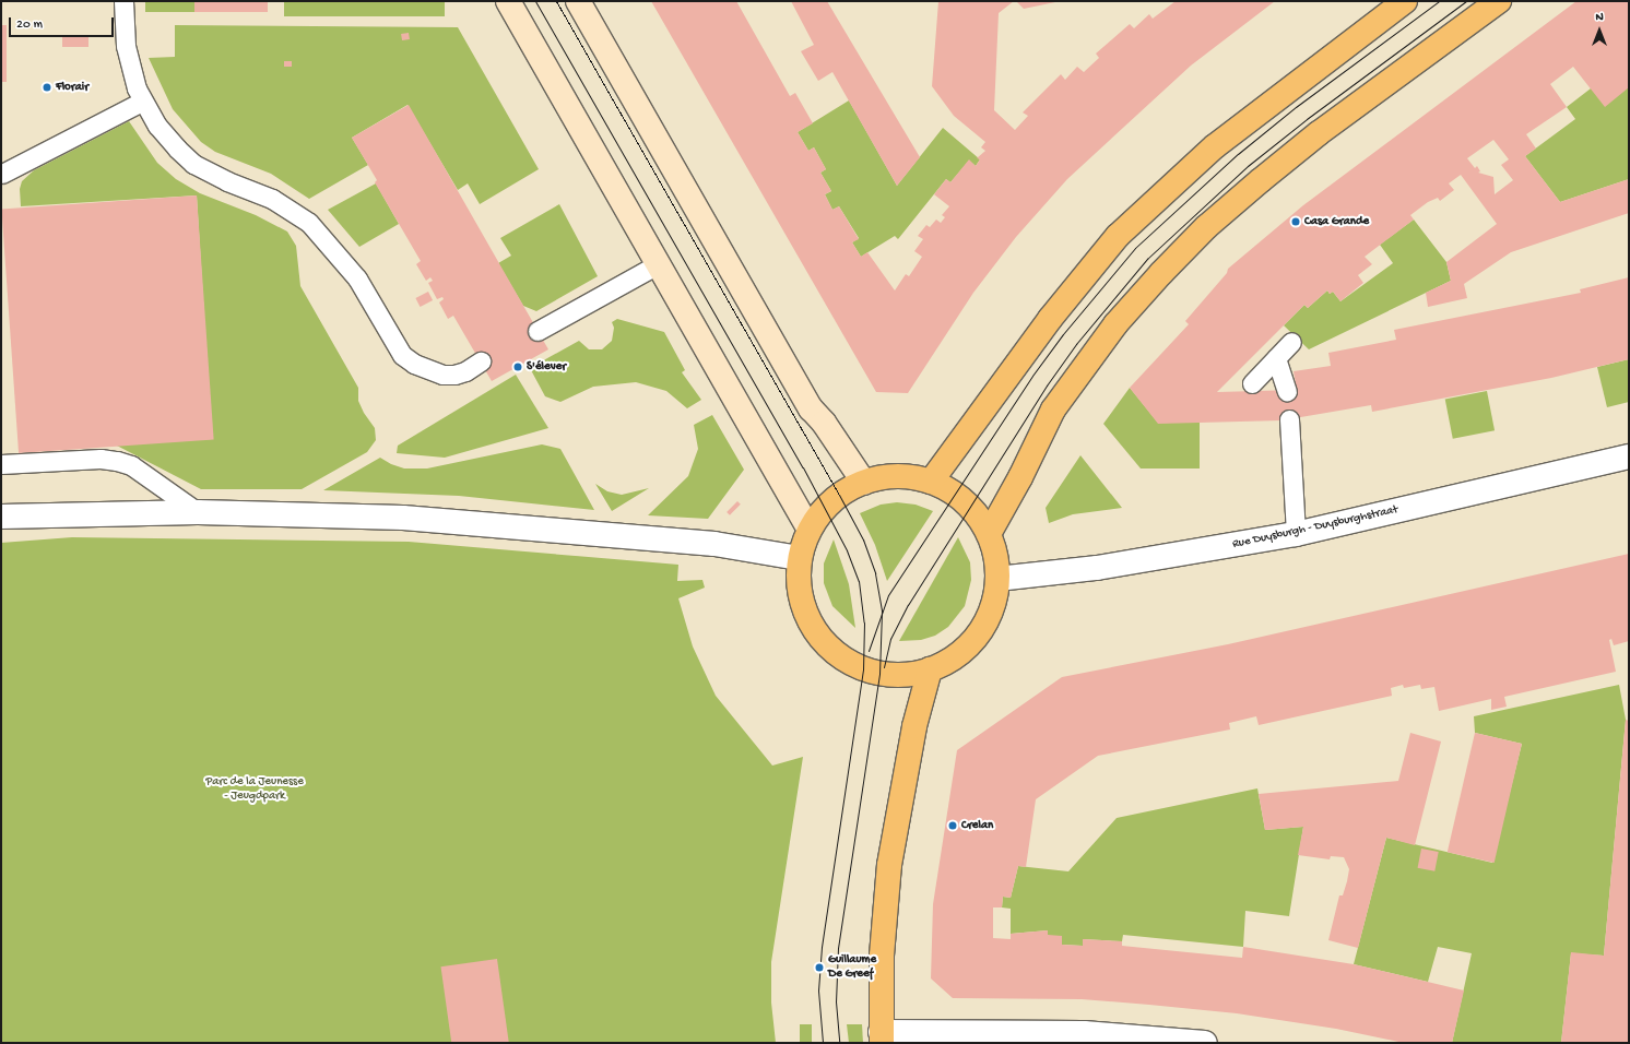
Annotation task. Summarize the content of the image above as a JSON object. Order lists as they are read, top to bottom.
{
  "streets": {
    "street": ["Rue Duysburgh - Duysburghstraat"]
  },
  "parks": ["Parc de la Jeunesse - Jeugdpark"],
  "places": [
    "Florair",
    "Casa Grande",
    "S'élever",
    "Crelan",
    "Guillaume De Greef"
  ],
  "scale_bar": "20 m",
  "north": "top"
}
